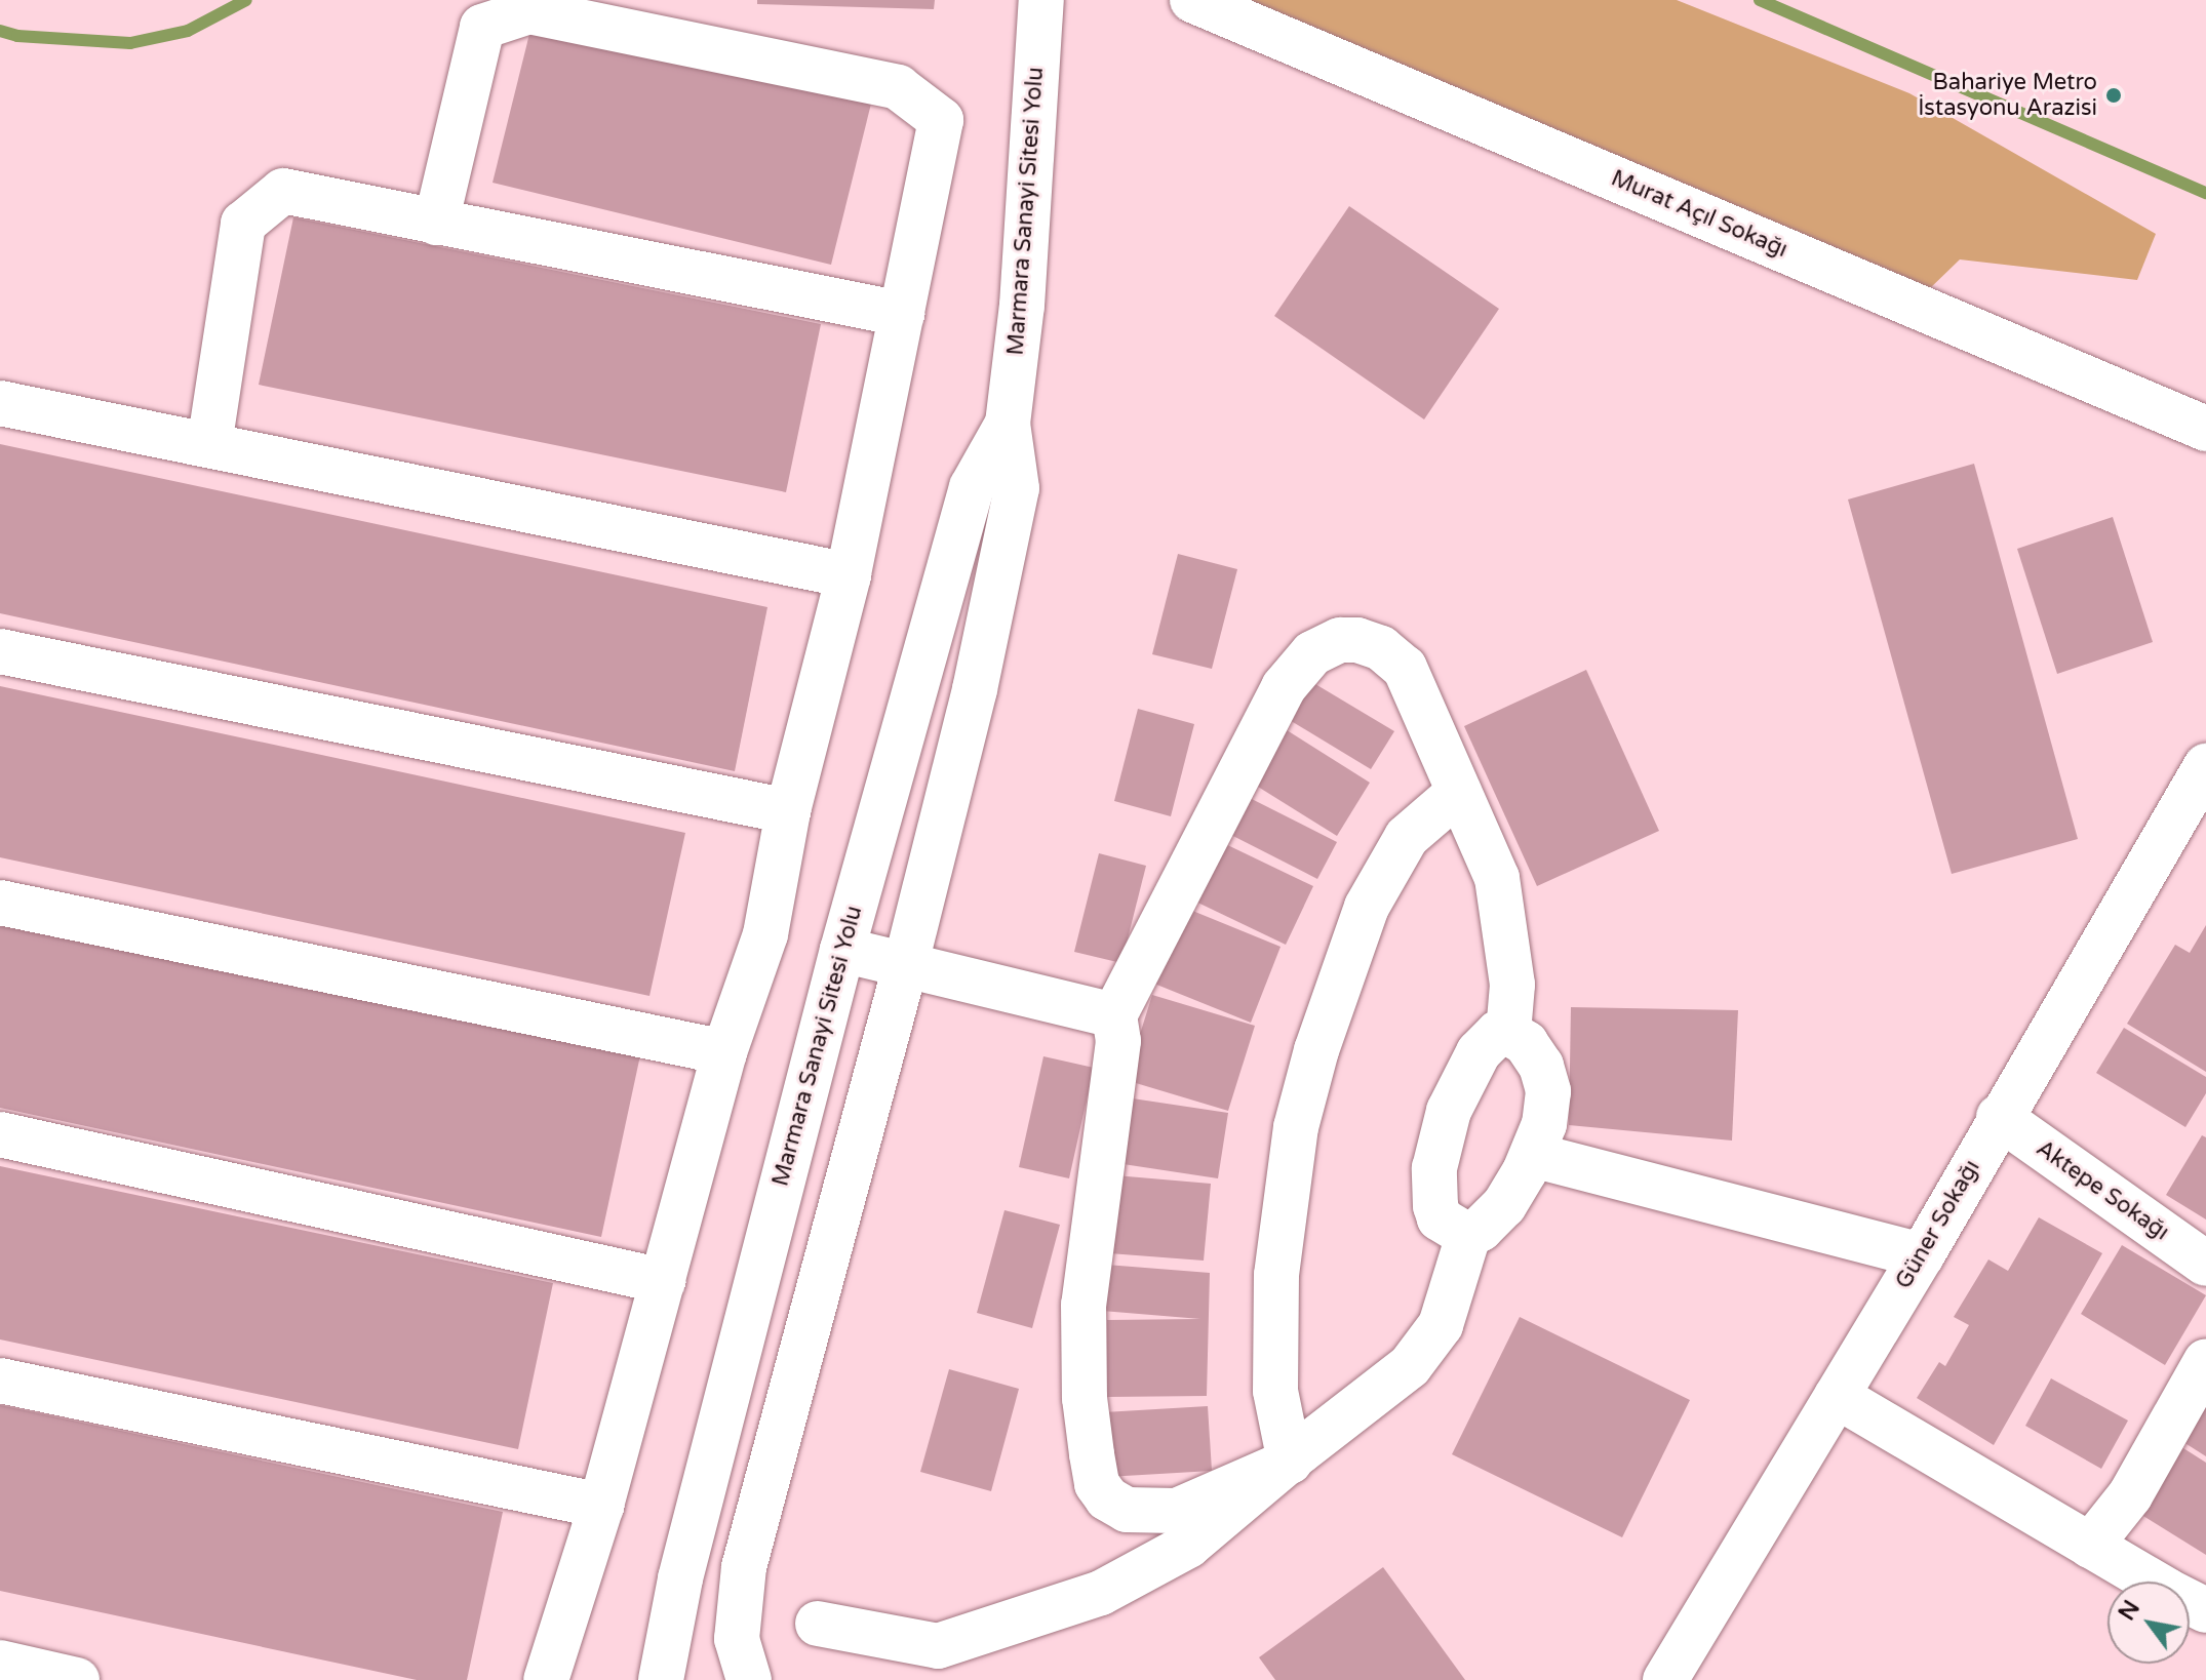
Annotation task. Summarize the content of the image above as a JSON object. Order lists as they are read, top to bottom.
{
  "streets": {
    "street": [
      "Marmara Sanayi Sitesi Yolu",
      "Murat Açıl Sokağı",
      "Aktepe Sokağı",
      "Güner Sokağı"
    ]
  },
  "crossings": [
    ["Aktepe Sokağı", "Güner Sokağı"]
  ],
  "places": ["Bahariye Metro İstasyonu Arazisi"],
  "north": "top left"
}
